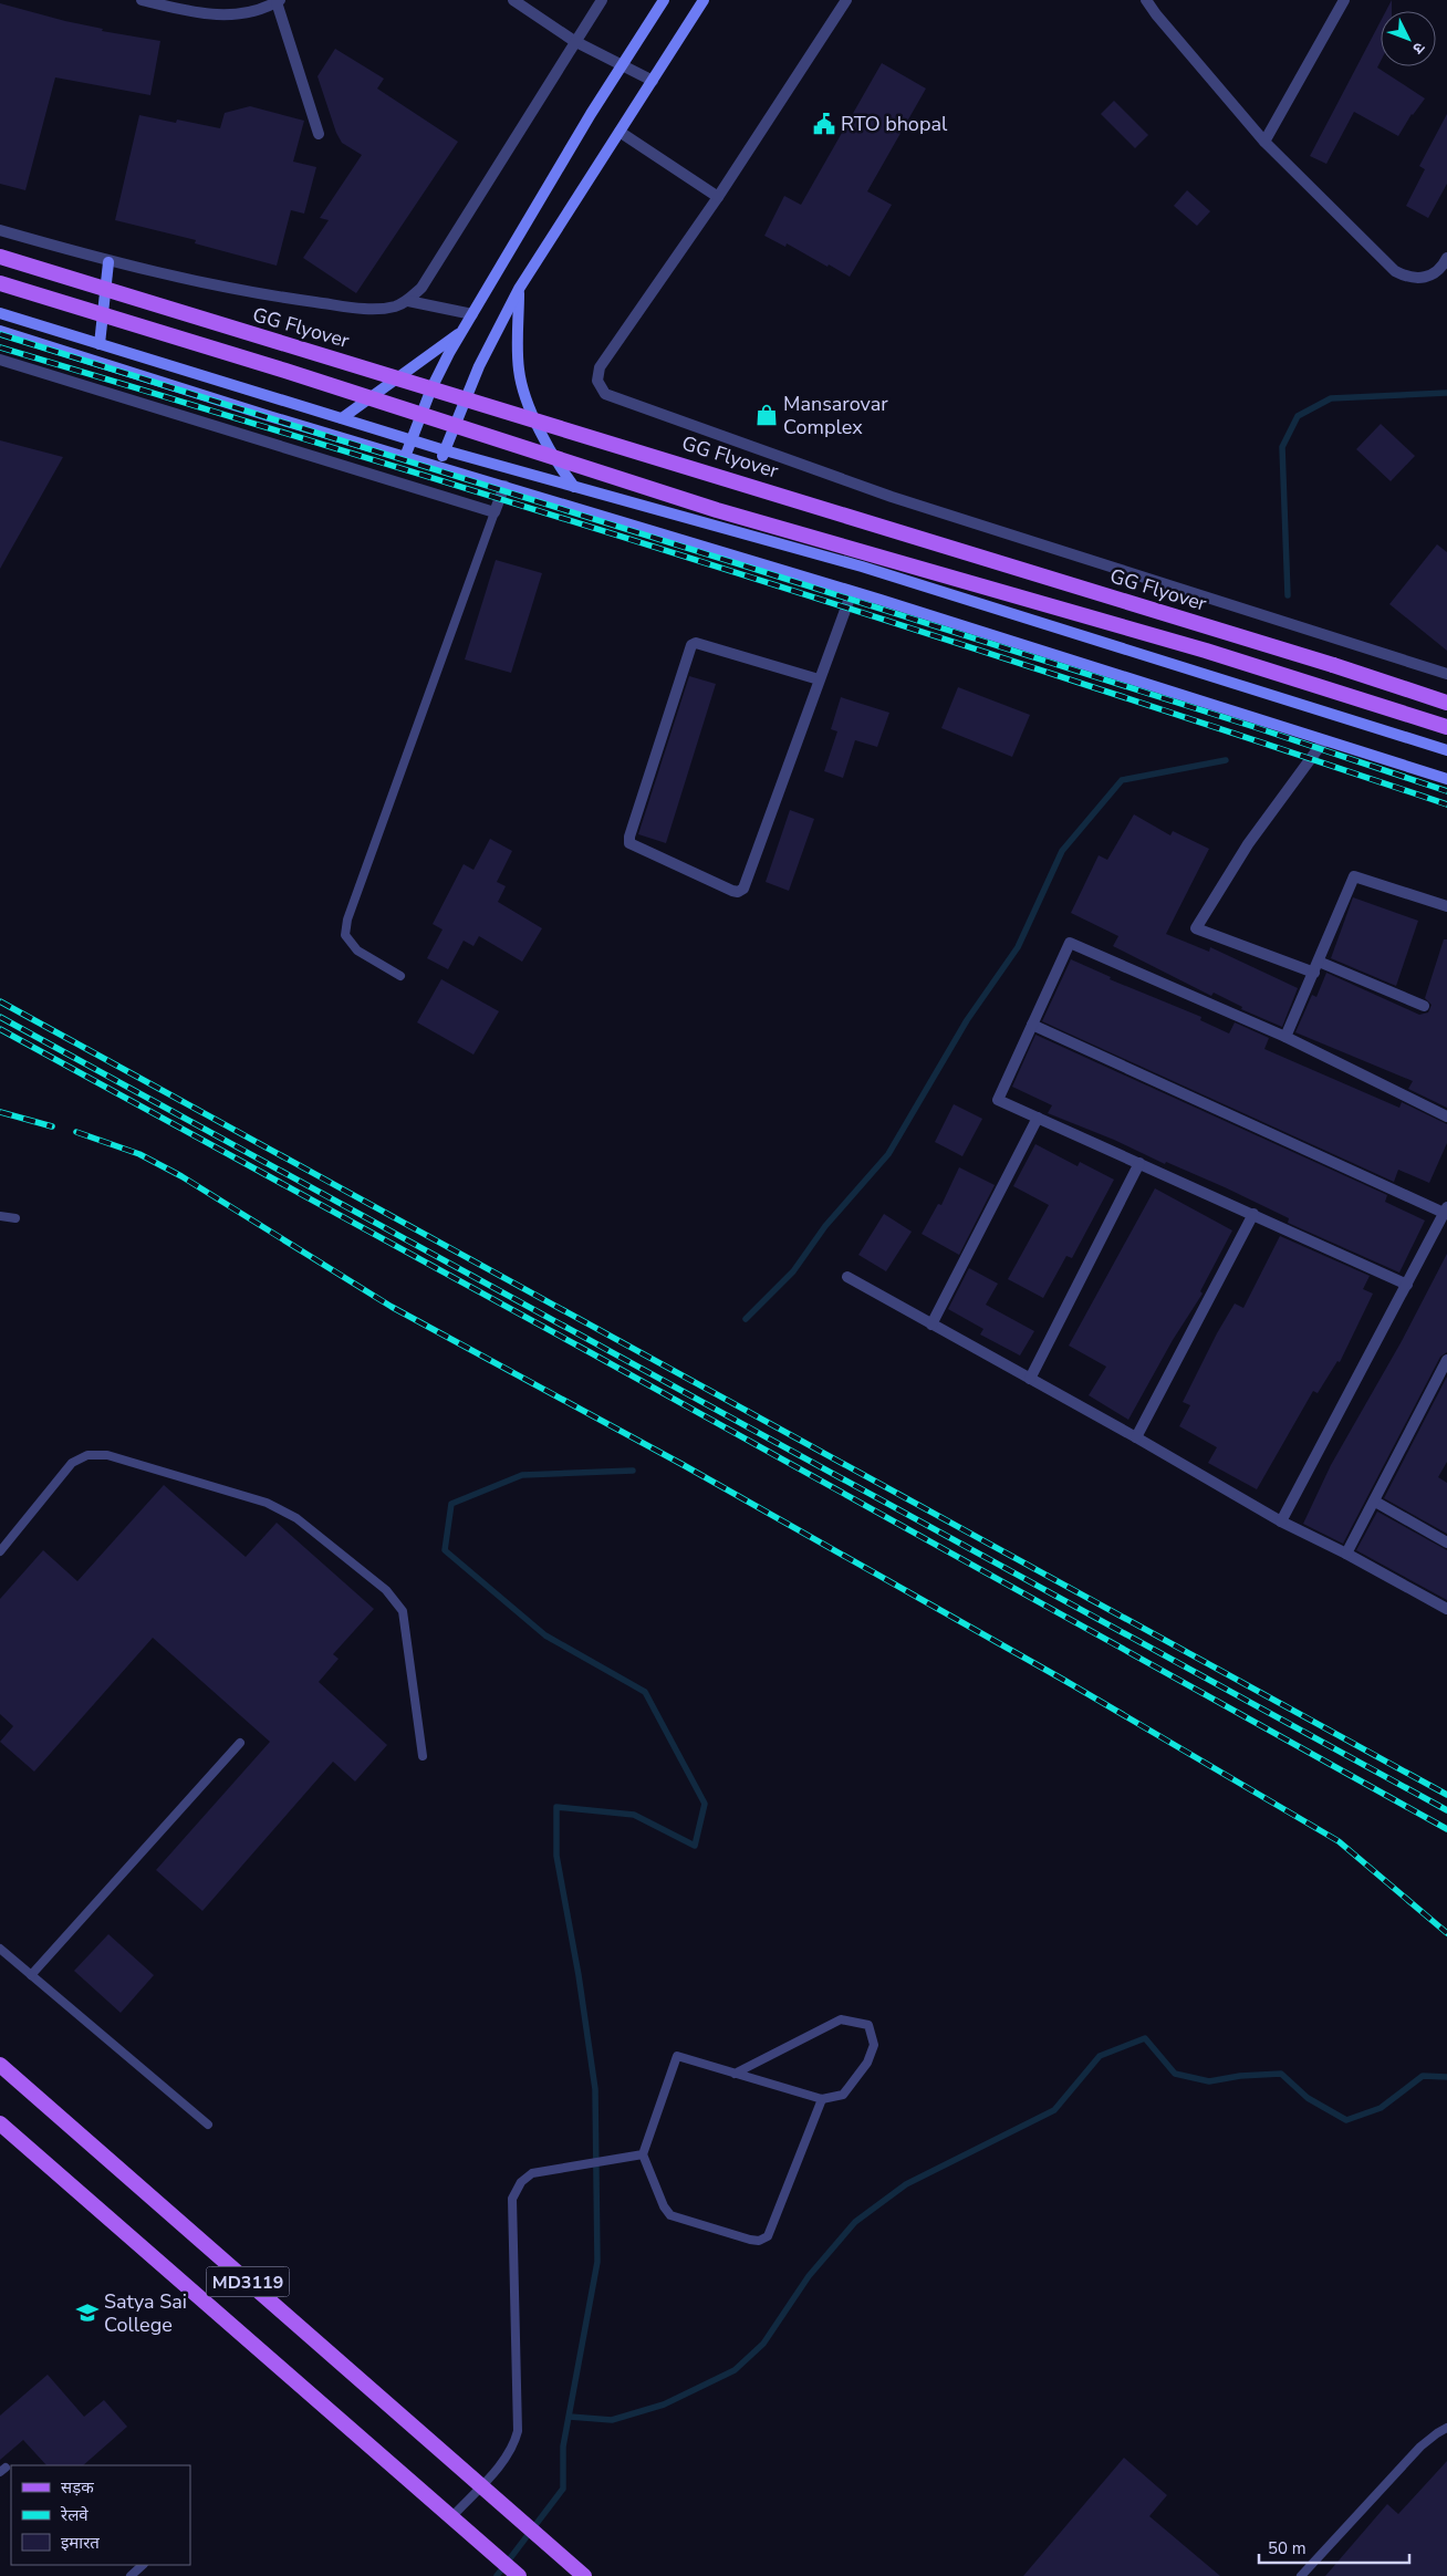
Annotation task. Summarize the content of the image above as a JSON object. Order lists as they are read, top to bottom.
{
  "streets": {
    "main road": ["GG Flyover", "MD3119"]
  },
  "places": {
    "public building": ["RTO bhopal"],
    "shop": ["Mansarovar Complex"],
    "school or university": ["Satya Sai College"]
  },
  "legend": ["सड़क", "रेलवे", "इमारत"],
  "scale_bar": "50 m",
  "north": "bottom right"
}
